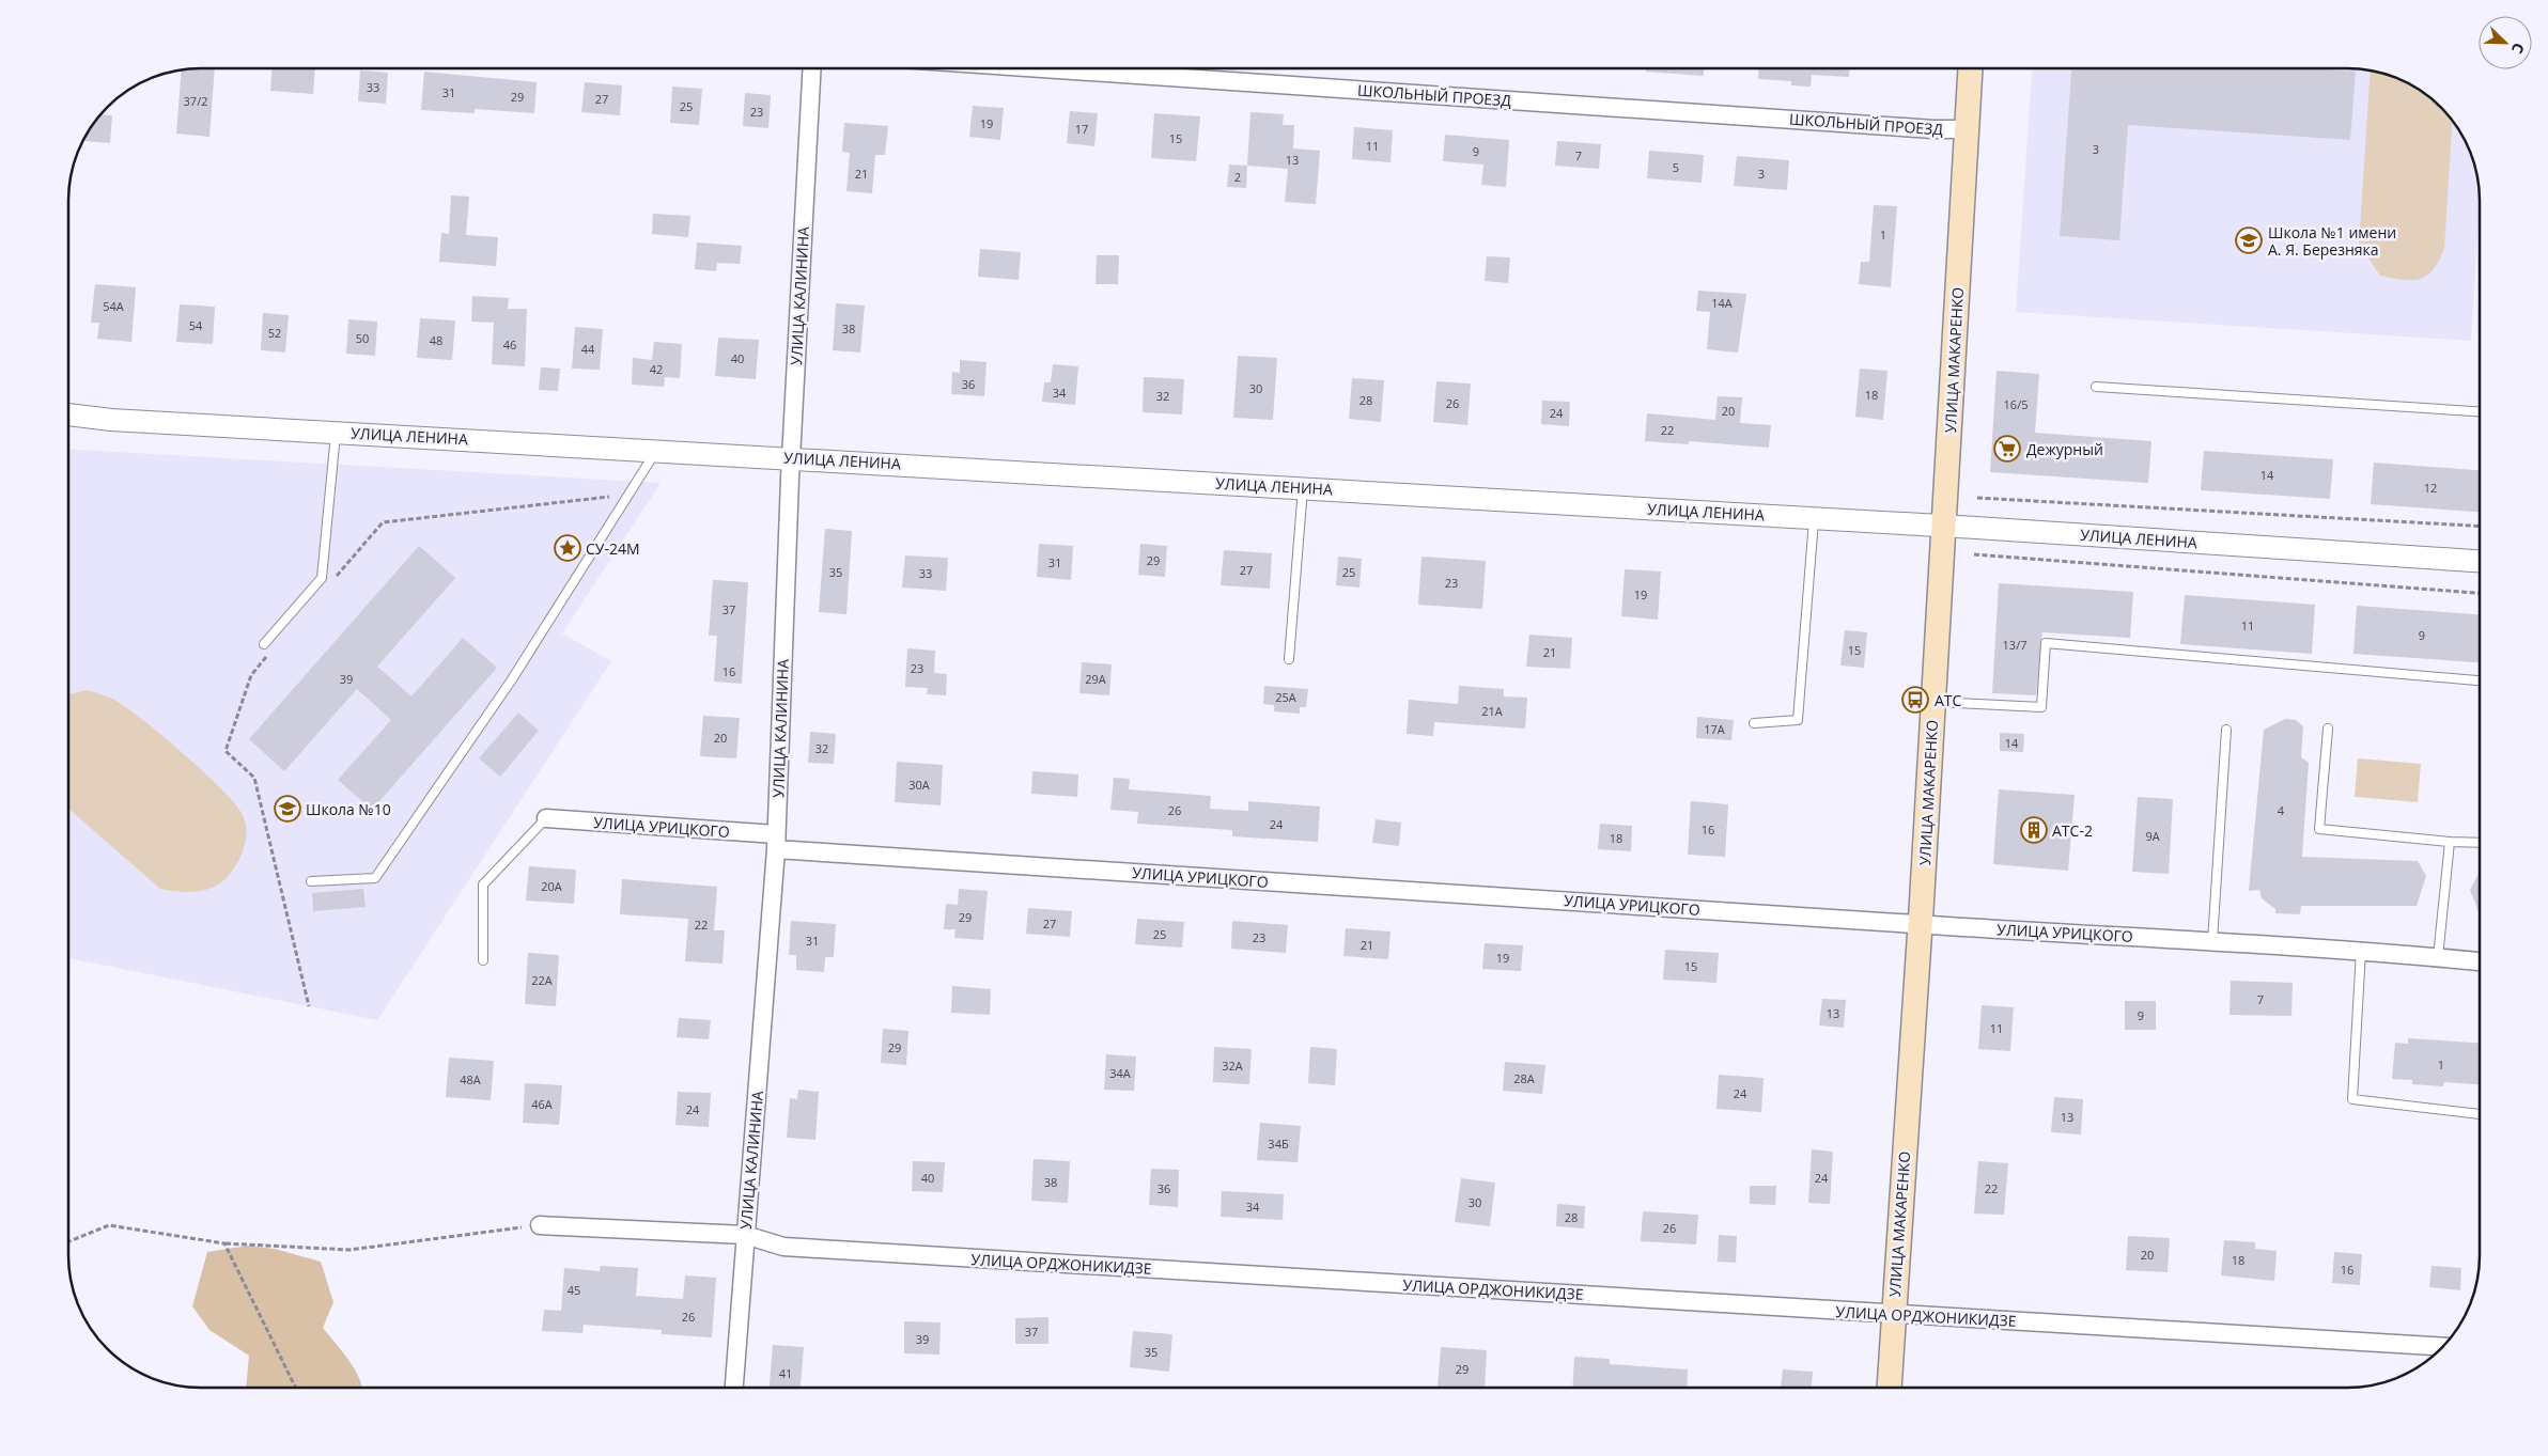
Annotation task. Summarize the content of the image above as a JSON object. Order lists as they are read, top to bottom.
{
  "streets": {
    "main road": ["УЛИЦА МАКАРЕНКО"],
    "street": [
      "ШКОЛЬНЫЙ ПРОЕЗД",
      "УЛИЦА КАЛИНИНА",
      "УЛИЦА ЛЕНИНА",
      "УЛИЦА УРИЦКОГО",
      "УЛИЦА ОРДЖОНИКИДЗЕ"
    ]
  },
  "crossings": [
    ["ШКОЛЬНЫЙ ПРОЕЗД", "УЛИЦА МАКАРЕНКО"],
    ["УЛИЦА КАЛИНИНА", "УЛИЦА ЛЕНИНА"],
    ["УЛИЦА КАЛИНИНА", "УЛИЦА УРИЦКОГО"],
    ["УЛИЦА КАЛИНИНА", "УЛИЦА ОРДЖОНИКИДЗЕ"],
    ["УЛИЦА МАКАРЕНКО", "УЛИЦА ЛЕНИНА"],
    ["УЛИЦА МАКАРЕНКО", "УЛИЦА УРИЦКОГО"],
    ["УЛИЦА МАКАРЕНКО", "УЛИЦА ОРДЖОНИКИДЗЕ"]
  ],
  "places": {
    "school or university": ["Школа №1 имени А. Я. Березняка", "Школа №10"],
    "supermarket": ["Дежурный"],
    "place": ["СУ-24М"],
    "bus stop": ["АТС"],
    "building": ["АТС-2"]
  },
  "house_numbers": [
    "33",
    "31",
    "29",
    "27",
    "37/2",
    "25",
    "23",
    "19",
    "17",
    "15",
    "11",
    "3",
    "9",
    "7",
    "13",
    "5",
    "21",
    "3",
    "2",
    "1",
    "14А",
    "54А",
    "54",
    "38",
    "52",
    "50",
    "48",
    "46",
    "44",
    "40",
    "42",
    "36",
    "30",
    "34",
    "18",
    "32",
    "28",
    "26",
    "16/5",
    "20",
    "24",
    "22",
    "14",
    "12",
    "29",
    "31",
    "27",
    "35",
    "25",
    "33",
    "23",
    "19",
    "37",
    "11",
    "9",
    "13/7",
    "15",
    "21",
    "23",
    "16",
    "39",
    "29А",
    "25А",
    "21А",
    "17А",
    "20",
    "14",
    "32",
    "30А",
    "26",
    "4",
    "24",
    "16",
    "9А",
    "18",
    "20А",
    "29",
    "27",
    "22",
    "25",
    "23",
    "31",
    "21",
    "19",
    "15",
    "22А",
    "7",
    "13",
    "9",
    "11",
    "29",
    "1",
    "32А",
    "34А",
    "28А",
    "48А",
    "24",
    "46А",
    "24",
    "13",
    "34Б",
    "40",
    "24",
    "38",
    "36",
    "22",
    "30",
    "34",
    "28",
    "26",
    "20",
    "18",
    "16",
    "45",
    "26",
    "37",
    "39",
    "35",
    "29",
    "41"
  ],
  "north": "bottom right"
}
